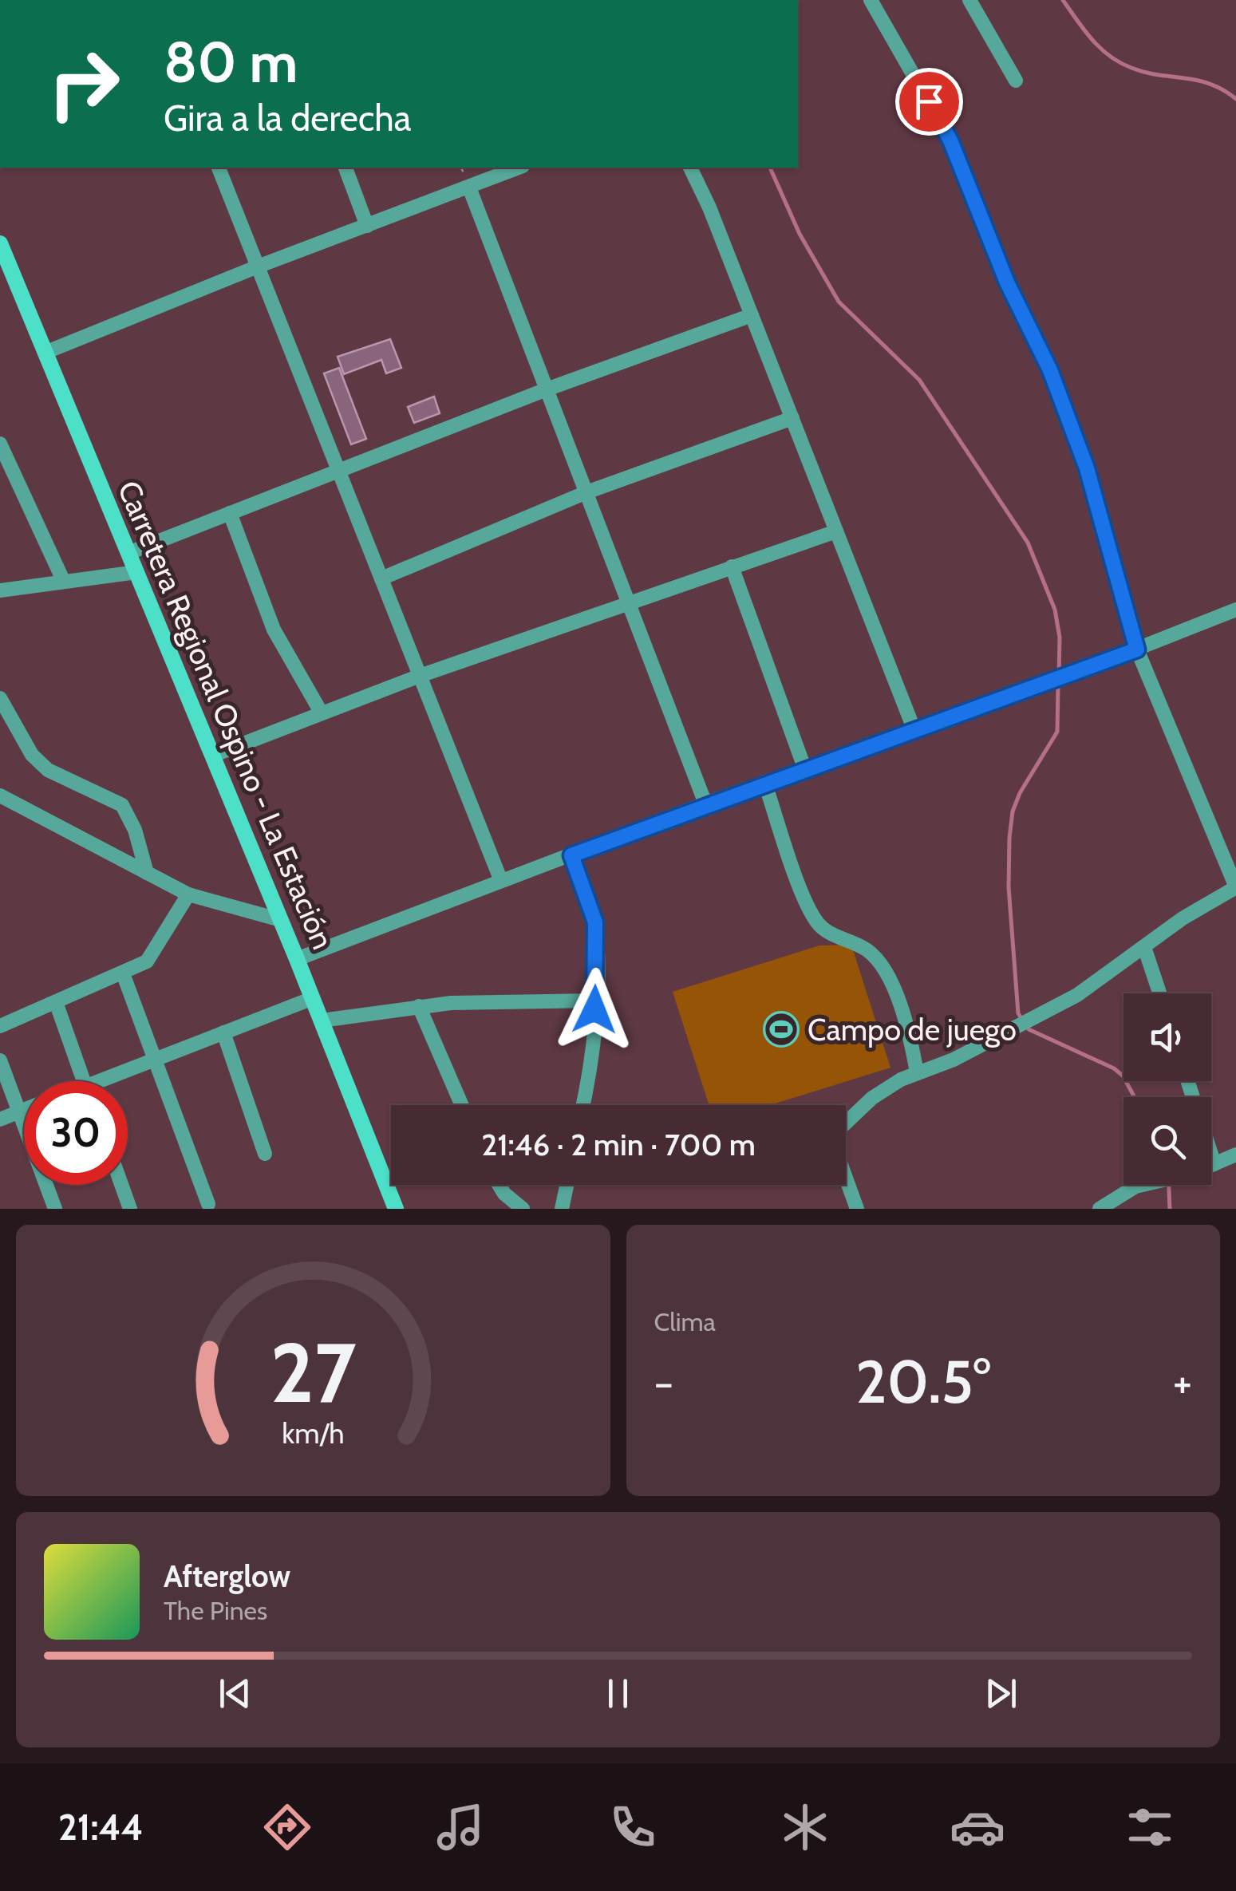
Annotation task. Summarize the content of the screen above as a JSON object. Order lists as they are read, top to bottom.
{
  "streets": {
    "main road": ["Carretera Regional Ospino - La Estación"]
  },
  "places": {
    "sports": ["Campo de juego"]
  },
  "page": {
    "turn": ["80 m", "Gira a la derecha"],
    "limit": "30",
    "trip": "21:46 · 2 min · 700 m",
    "tile": "Clima",
    "heat": ["−", "20.5°", "+"],
    "song": ["Afterglow", "The Pines"],
    "tabs": "21:44",
    "gauge": ["27", "km/h"]
  }
}
